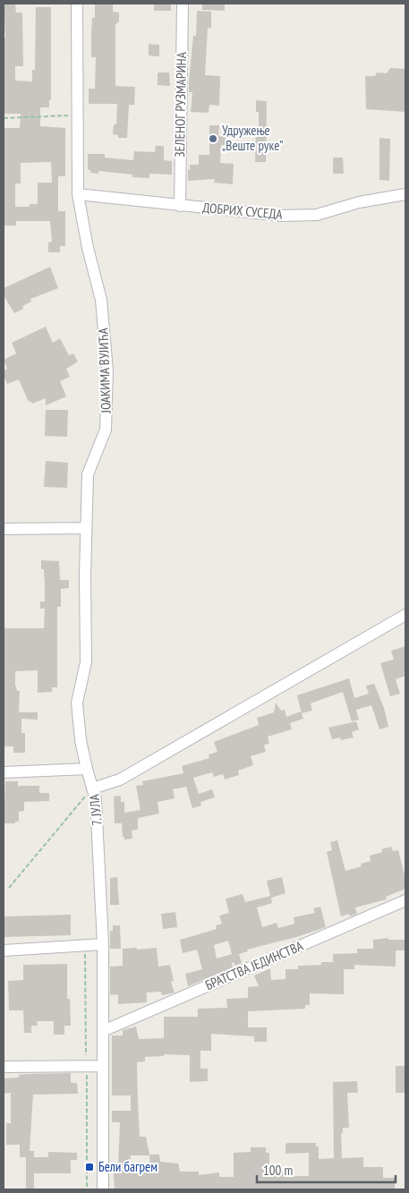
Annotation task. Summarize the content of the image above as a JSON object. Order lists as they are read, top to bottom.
{
  "streets": {
    "street": [
      "ЗЕЛЕНОГ РУЗМАРИНА",
      "ДОБРИХ СУСЕДА",
      "ЈОАКИМА ВУЈИЋА",
      "7. ЈУЛА",
      "БРАТСТВА ЈЕДИНСТВА"
    ]
  },
  "crossings": [
    ["ЗЕЛЕНОГ РУЗМАРИНА", "ДОБРИХ СУСЕДА"],
    ["ДОБРИХ СУСЕДА", "ЈОАКИМА ВУЈИЋА"],
    ["ЈОАКИМА ВУЈИЋА", "7. ЈУЛА"],
    ["7. ЈУЛА", "БРАТСТВА ЈЕДИНСТВА"]
  ],
  "places": {
    "other": ["Удружење „Веште руке”"],
    "transit": ["Бели багрем"]
  },
  "scale_bar": "100 m"
}
